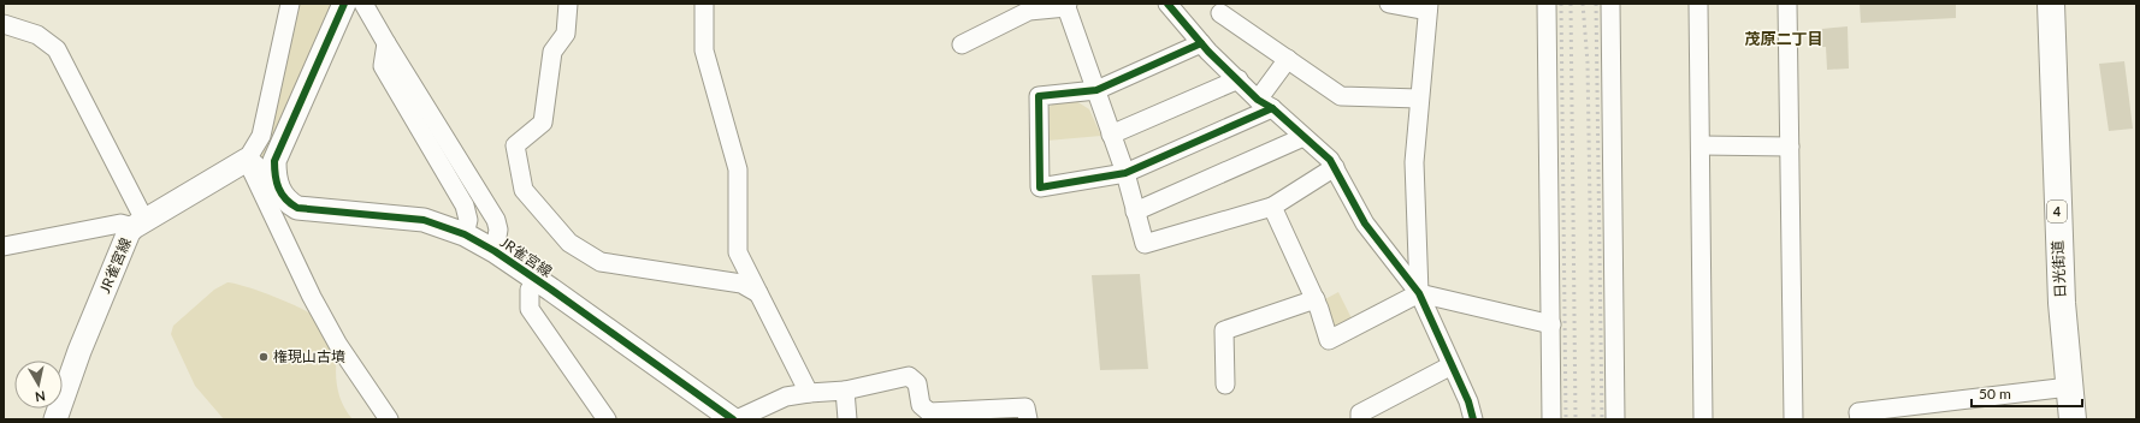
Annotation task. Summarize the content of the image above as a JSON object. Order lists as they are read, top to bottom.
{
  "streets": {
    "highway": ["4", "日光街道"],
    "street": ["JR雀宮線"]
  },
  "districts": ["茂原二丁目"],
  "places": ["権現山古墳"],
  "scale_bar": "50 m",
  "north": "bottom"
}
